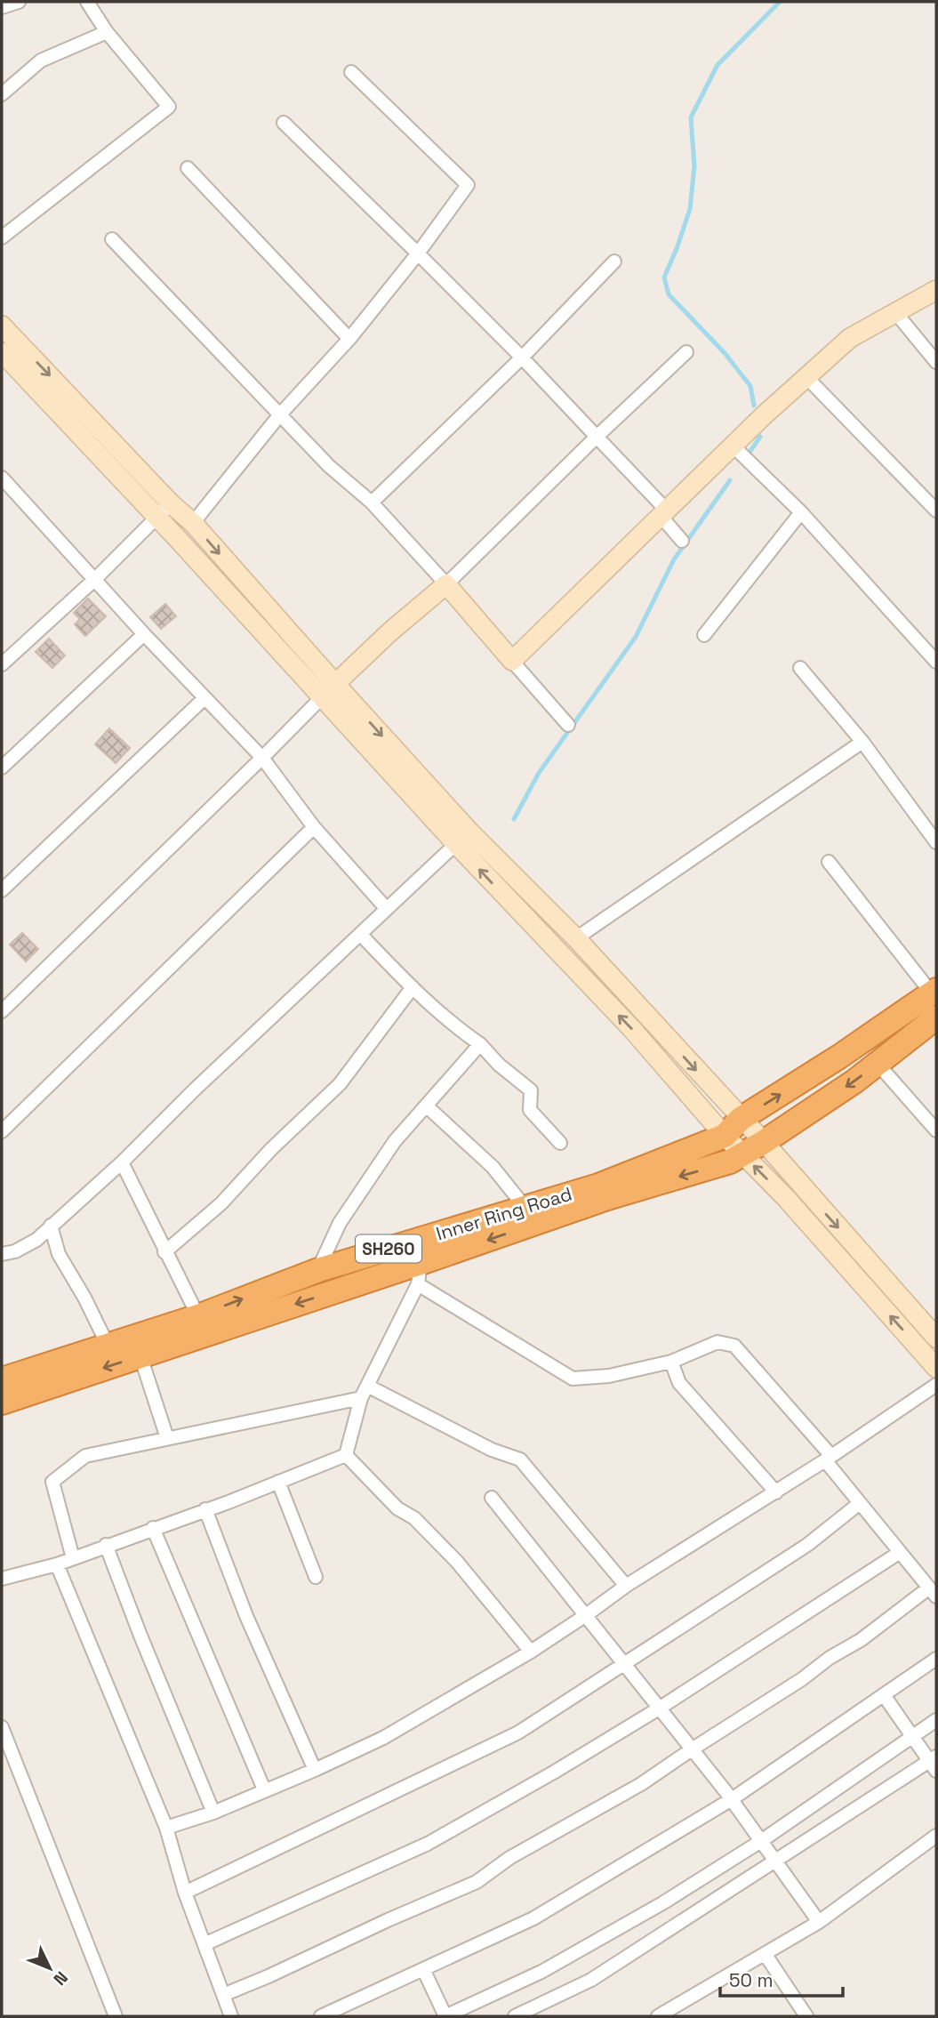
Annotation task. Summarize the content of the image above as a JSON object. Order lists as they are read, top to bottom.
{
  "streets": {
    "highway": ["Inner Ring Road", "SH260"]
  },
  "scale_bar": "50 m",
  "north": "bottom right"
}
